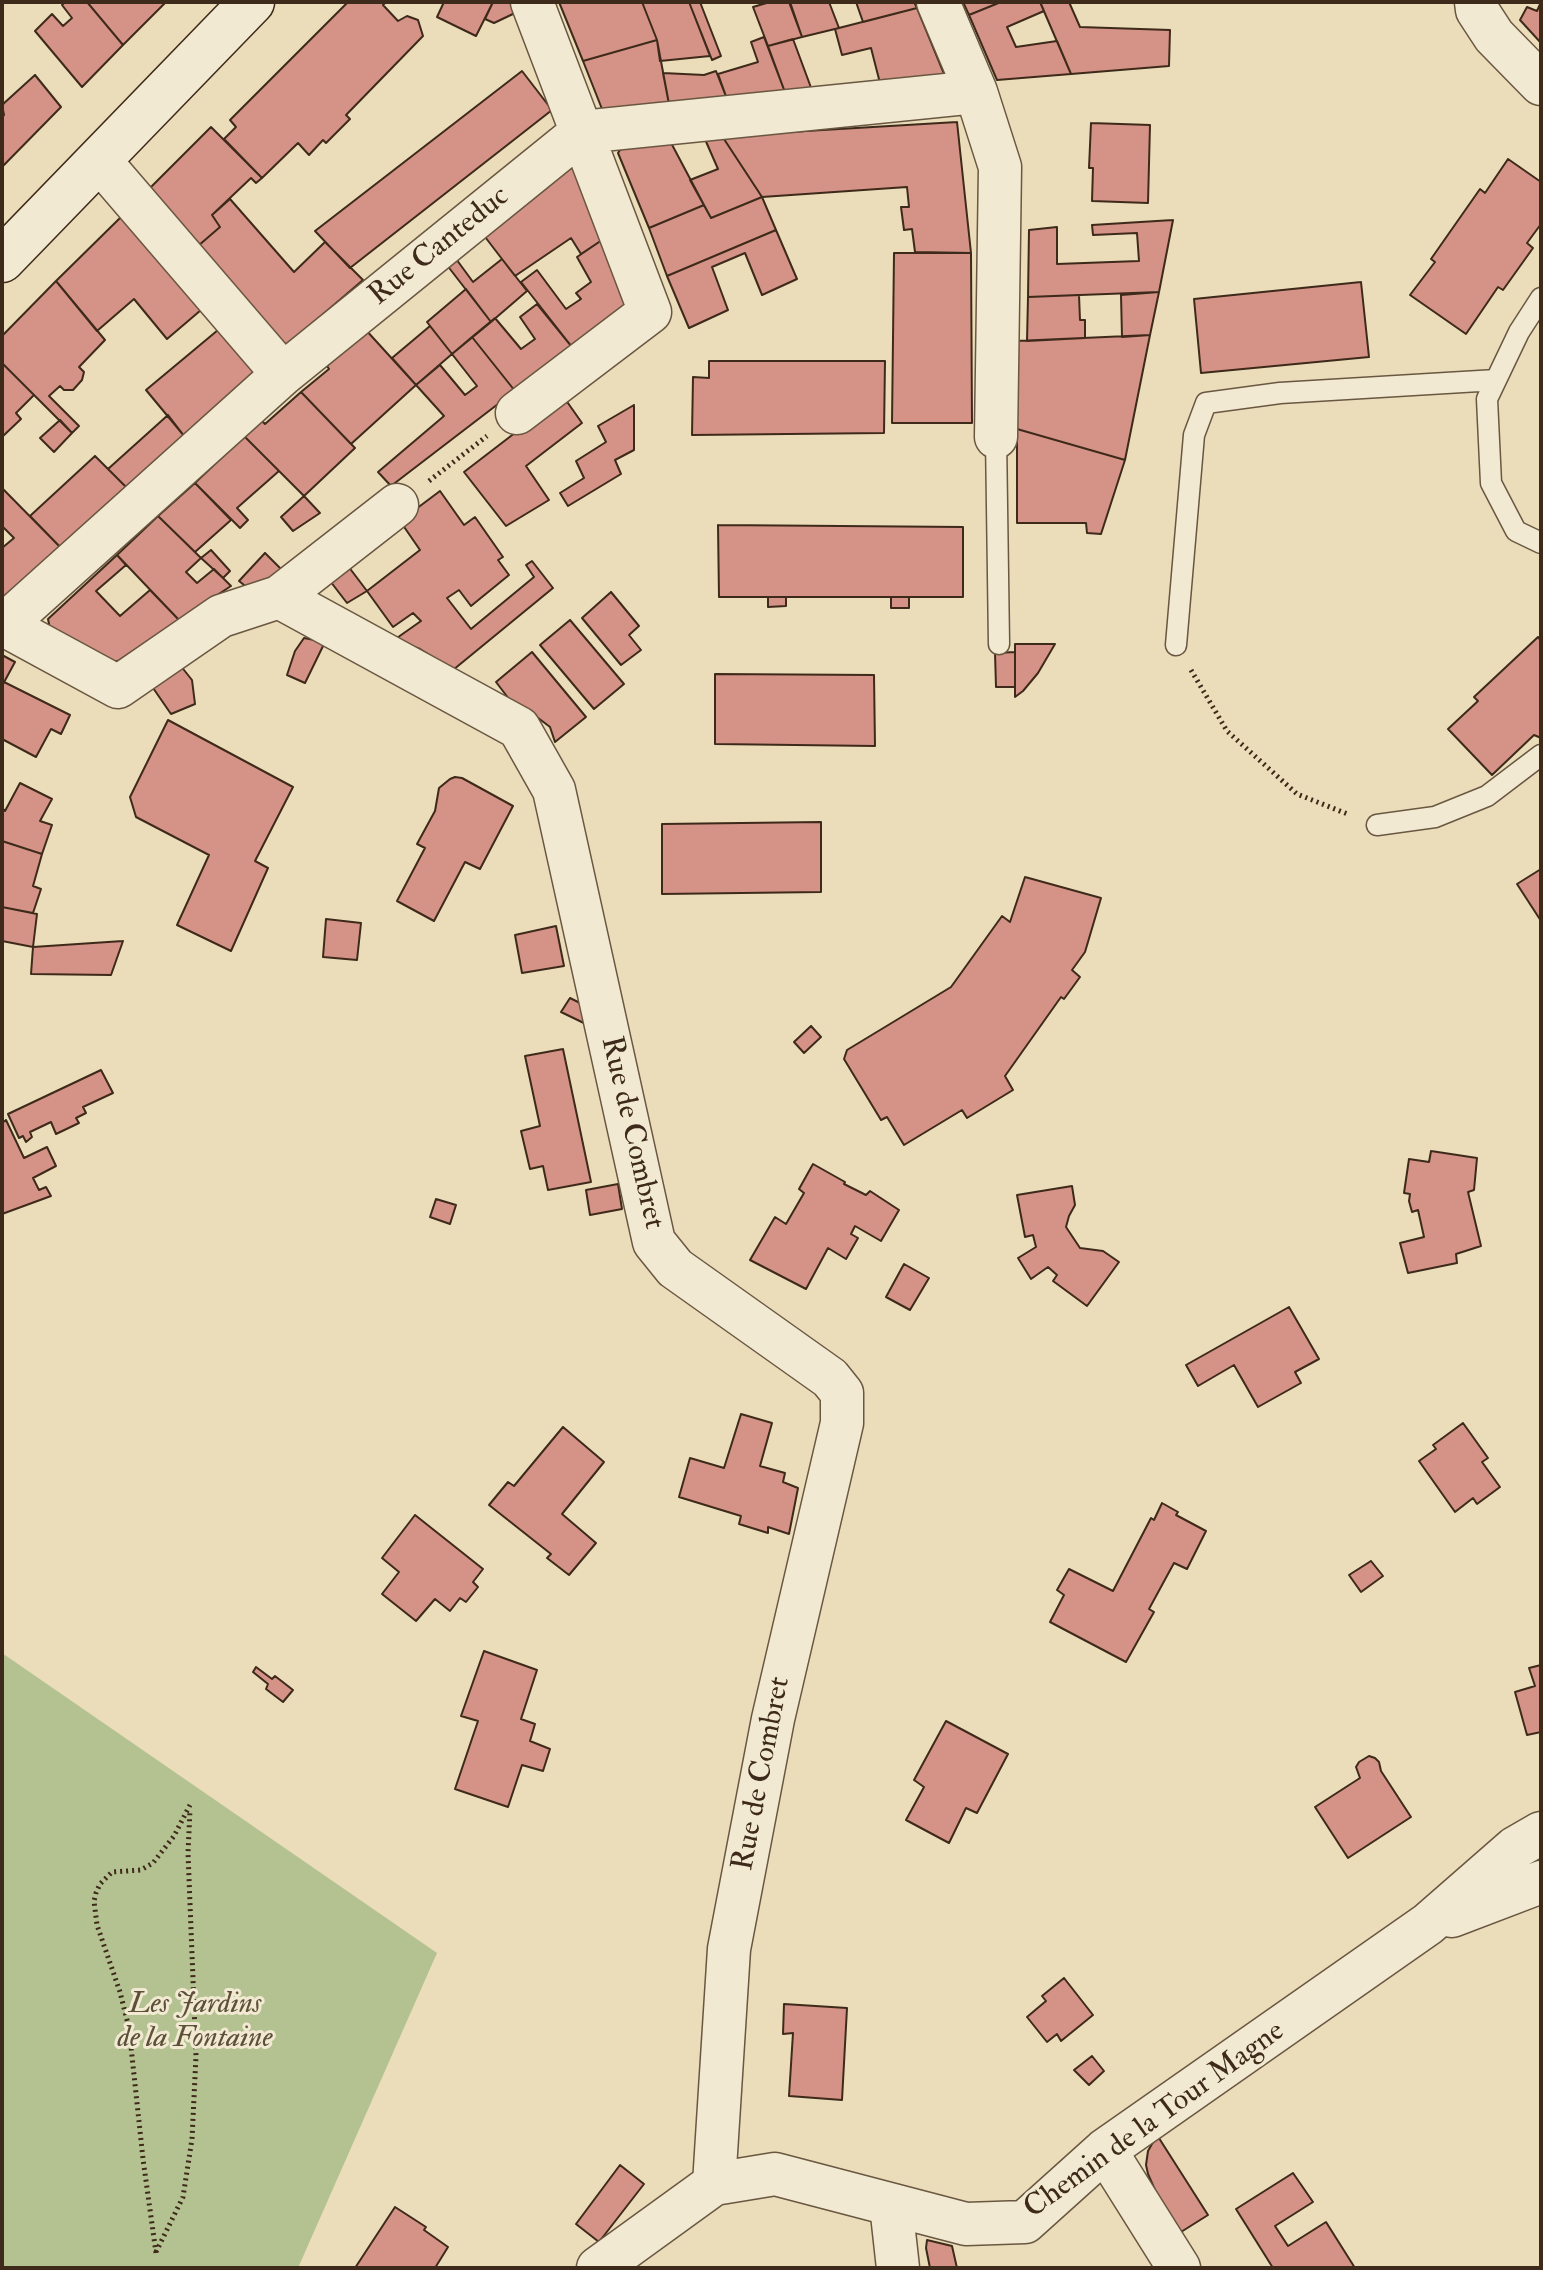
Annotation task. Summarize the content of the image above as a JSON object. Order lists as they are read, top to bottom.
{
  "streets": {
    "street": ["Rue Canteduc", "Rue de Combret", "Chemin de la Tour Magne"]
  },
  "crossings": [
    ["Rue de Combret", "Chemin de la Tour Magne"]
  ],
  "parks": ["Les Jardins de la Fontaine"]
}
